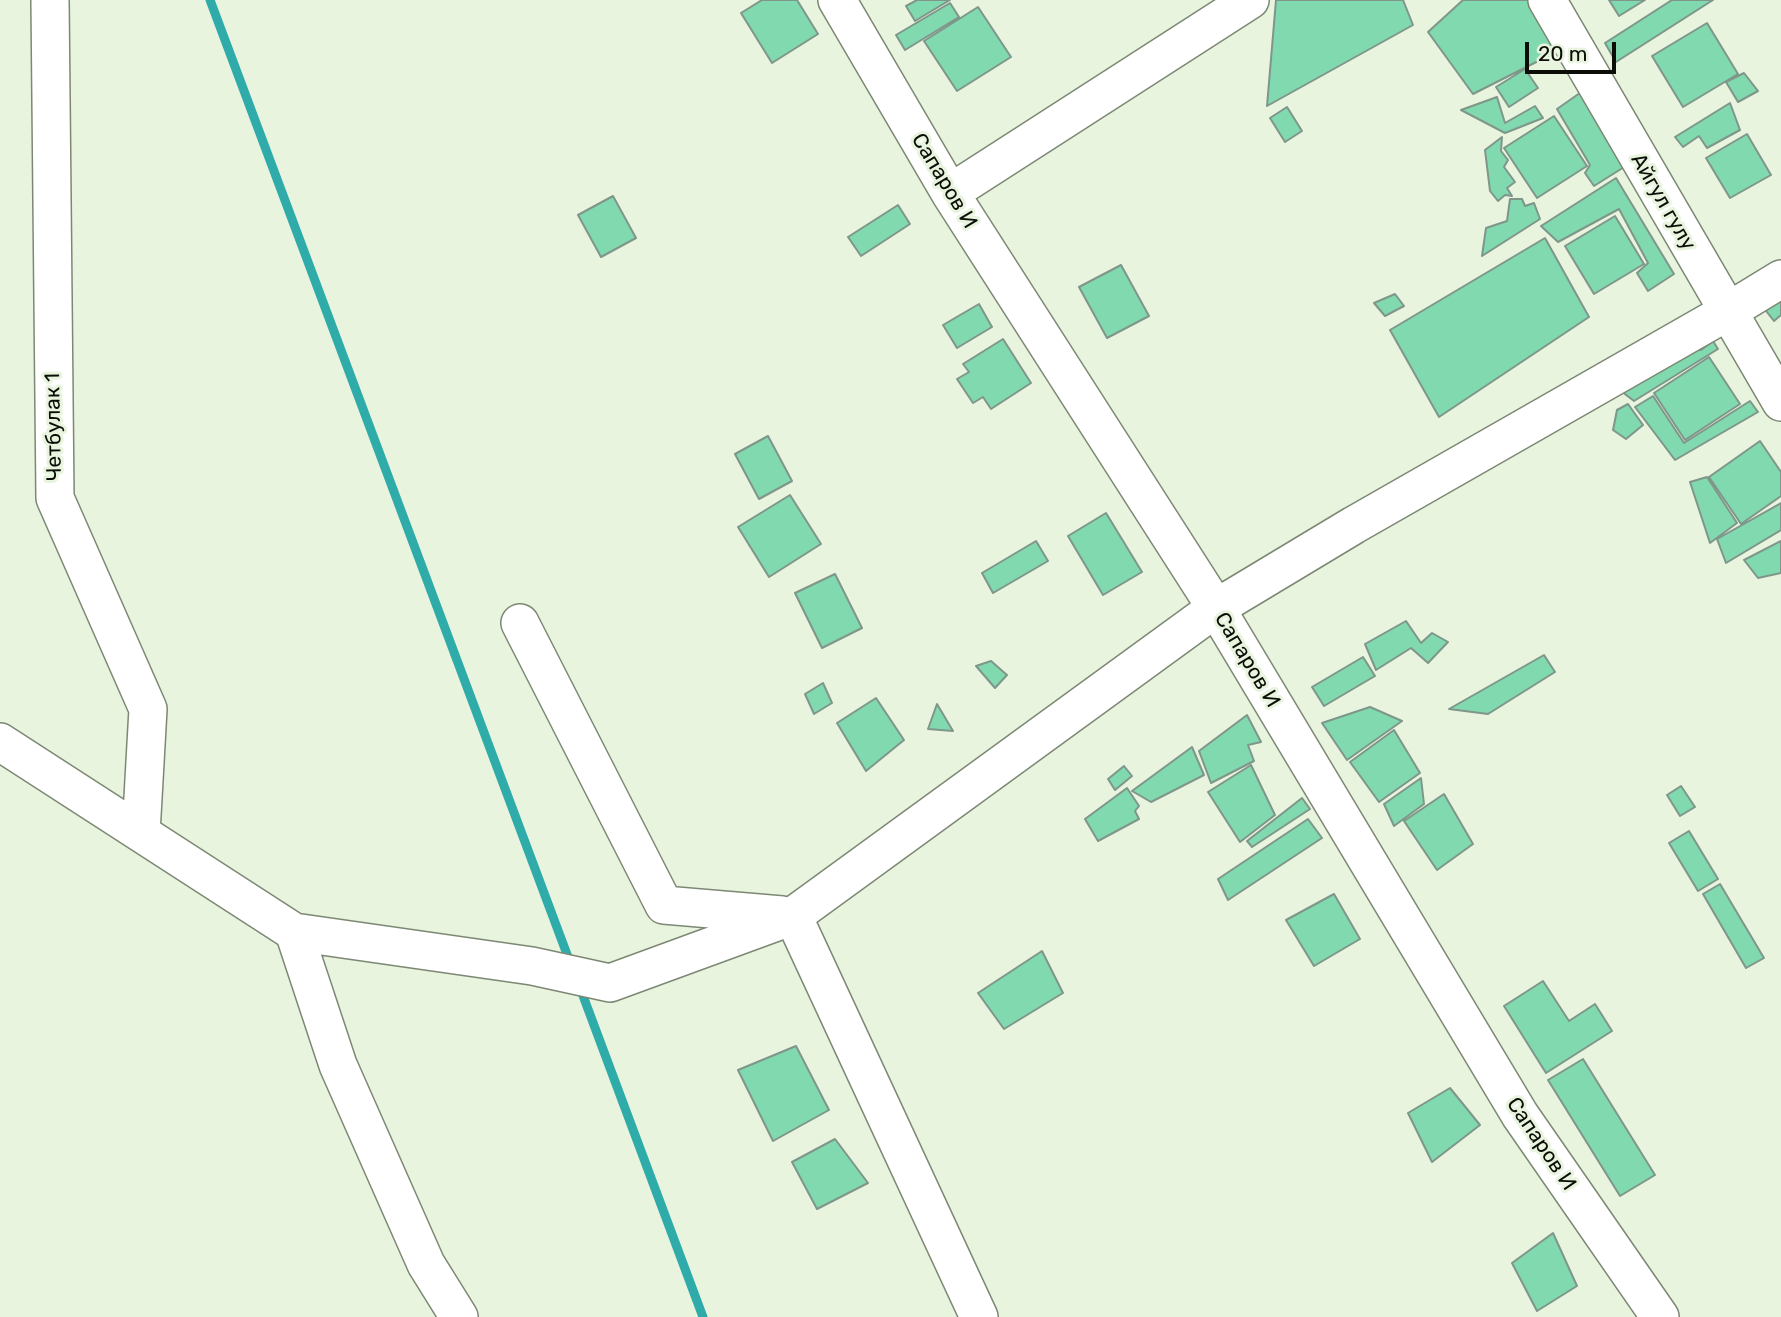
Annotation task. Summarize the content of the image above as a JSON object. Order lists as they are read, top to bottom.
{
  "streets": {
    "street": ["Сапаров И", "Айгул гулу", "Четбулак 1"]
  },
  "scale_bar": "20 m"
}
